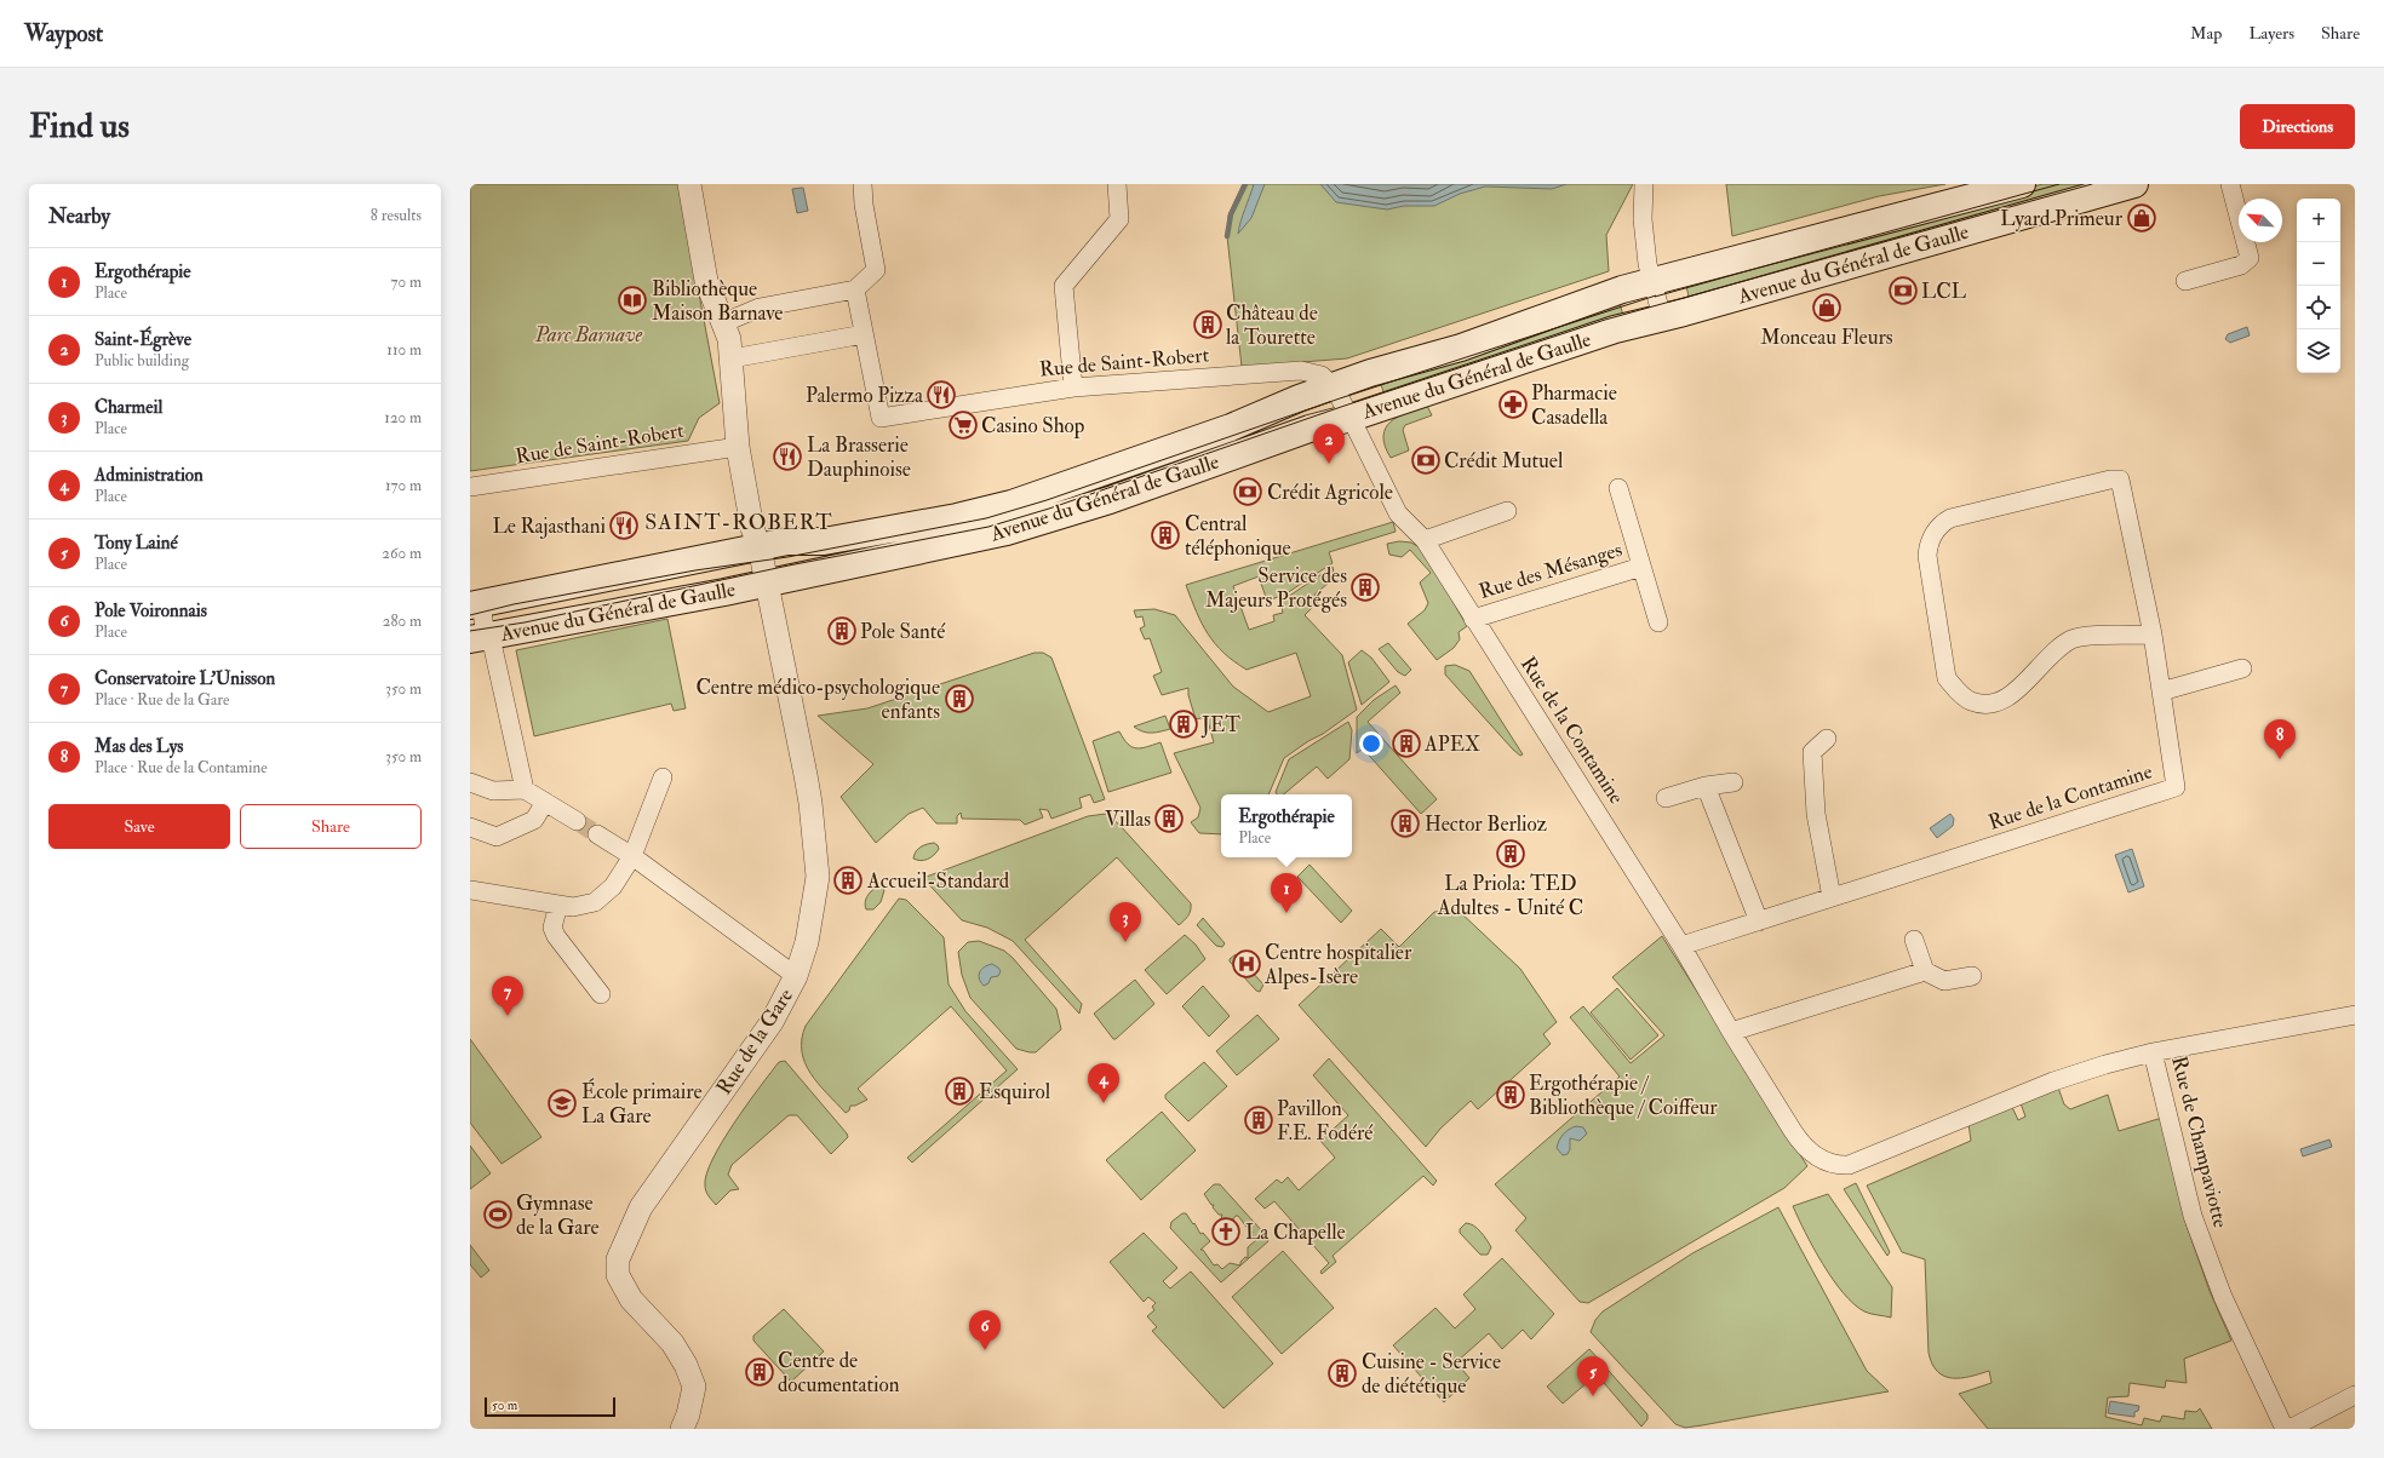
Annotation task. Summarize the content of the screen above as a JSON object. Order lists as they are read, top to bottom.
{
  "streets": {
    "main road": ["Avenue du Général de Gaulle"],
    "street": [
      "Rue de Saint-Robert",
      "Rue des Mésanges",
      "Rue de la Contamine",
      "Rue de la Gare",
      "Rue de Champaviotte"
    ]
  },
  "crossings": [
    ["Avenue du Général de Gaulle", "Rue de Saint-Robert"],
    ["Avenue du Général de Gaulle", "Rue de la Contamine"],
    ["Avenue du Général de Gaulle", "Rue de la Gare"],
    ["Rue de Saint-Robert", "Rue de la Contamine"],
    ["Rue des Mésanges", "Rue de la Contamine"],
    ["Rue de la Contamine", "Rue de Champaviotte"]
  ],
  "districts": ["SAINT-ROBERT"],
  "parks": ["Parc Barnave"],
  "places": {
    "shop": ["Lyard Primeur", "Monceau Fleurs"],
    "bank": ["LCL", "Crédit Mutuel", "Crédit Agricole"],
    "library": ["Bibliothèque Maison Barnave"],
    "building": [
      "Château de la Tourette",
      "Central téléphonique",
      "Service des Majeurs Protégés",
      "Pole Santé",
      "Centre médico-psychologique enfants",
      "JET",
      "APEX",
      "Villas",
      "Hector Berlioz",
      "La Priola: TED Adultes - Unité C",
      "Accueil-Standard",
      "Esquirol",
      "Ergothérapie / Bibliothèque / Coiffeur",
      "Pavillon F.E. Fodéré",
      "Centre de documentation",
      "Cuisine - Service de diététique"
    ],
    "restaurant": ["Palermo Pizza", "La Brasserie Dauphinoise", "Le Rajasthani"],
    "pharmacy": ["Pharmacie Casadella"],
    "supermarket": ["Casino Shop"],
    "hospital": ["Centre hospitalier Alpes-Isère"],
    "school or university": ["École primaire La Gare"],
    "sports": ["Gymnase de la Gare"],
    "church": ["La Chapelle"]
  },
  "scale_bar": "50 m",
  "north": "top left",
  "page": {
    "header": "Waypost",
    "nav": ["Map", "Layers", "Share"],
    "buttons": [
      "Directions",
      ["Save", "Share"]
    ],
    "title": "Find us",
    "heading": ["Nearby", "8 results"],
    "map_buttons": ["+", "−"],
    "list": [
      {
        "mark": "1",
        "name": "Ergothérapie",
        "note": "Place",
        "value": "70 m"
      },
      {
        "mark": "2",
        "name": "Saint-Égrève",
        "note": "Public building",
        "value": "110 m"
      },
      {
        "mark": "3",
        "name": "Charmeil",
        "note": "Place",
        "value": "120 m"
      },
      {
        "mark": "4",
        "name": "Administration",
        "note": "Place",
        "value": "170 m"
      },
      {
        "mark": "5",
        "name": "Tony Lainé",
        "note": "Place",
        "value": "260 m"
      },
      {
        "mark": "6",
        "name": "Pole Voironnais",
        "note": "Place",
        "value": "280 m"
      },
      {
        "mark": "7",
        "name": "Conservatoire L'Unisson",
        "note": "Place · Rue de la Gare",
        "value": "350 m"
      },
      {
        "mark": "8",
        "name": "Mas des Lys",
        "note": "Place · Rue de la Contamine",
        "value": "350 m"
      }
    ],
    "pins": [
      "2",
      "8",
      "1",
      "3",
      "7",
      "4",
      "6",
      "5"
    ],
    "popup": ["Ergothérapie", "Place"],
    "scale": "50 m"
  }
}
